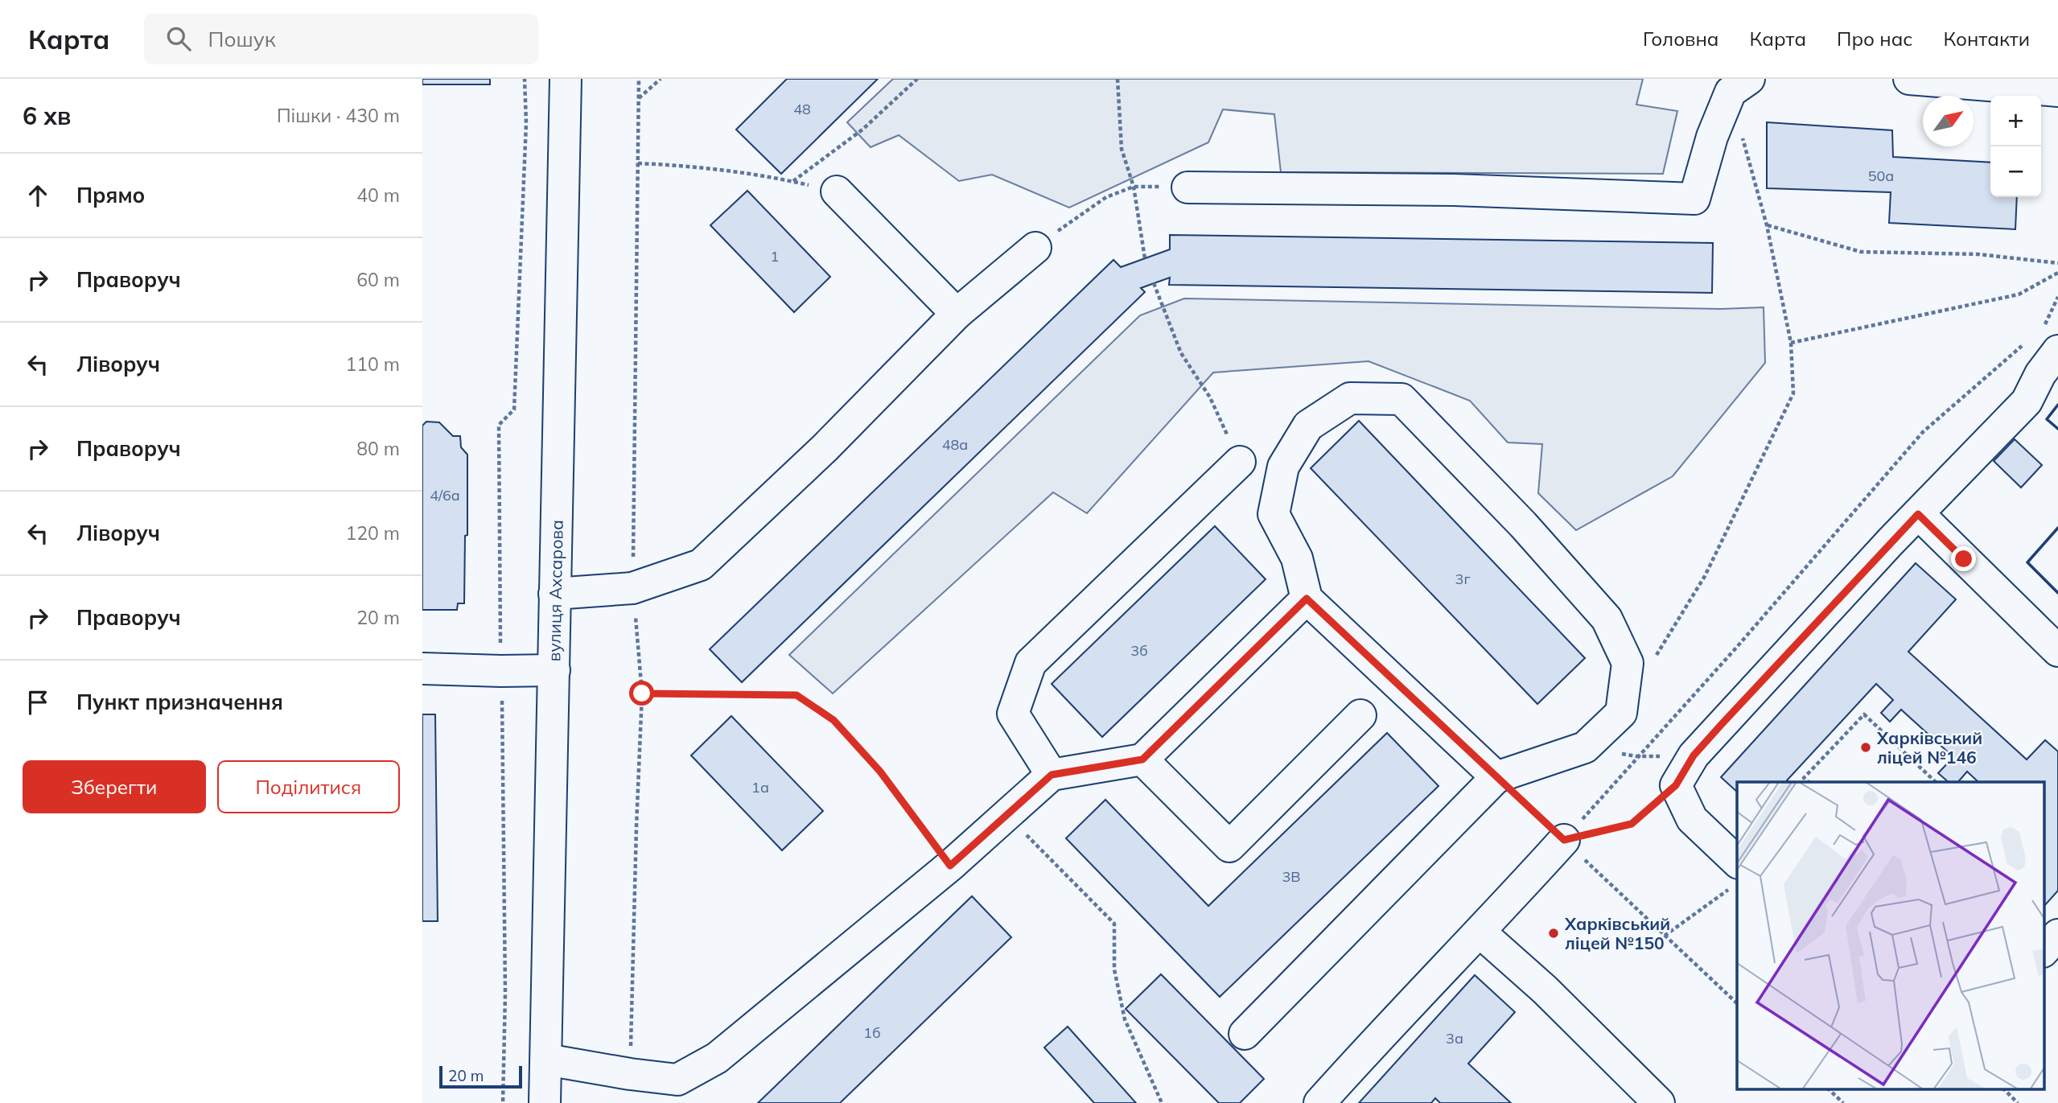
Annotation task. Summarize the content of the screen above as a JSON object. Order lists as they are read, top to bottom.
{
  "streets": {
    "street": ["вулиця Ахсарова"]
  },
  "places": ["Харківський ліцей №146", "Харківський ліцей №150"],
  "house_numbers": [
    "48",
    "50а",
    "1",
    "48а",
    "4/6а",
    "3г",
    "3б",
    "1а",
    "3В",
    "1б",
    "3а"
  ],
  "scale_bar": "20 m",
  "north": "top right",
  "page": {
    "header": "Карта",
    "search": "Пошук",
    "nav": [
      "Головна",
      "Карта",
      "Про нас",
      "Контакти"
    ],
    "heading": ["6 хв", "Пішки · 430 m"],
    "map_buttons": ["+", "−"],
    "list": [
      ["Прямо", "40 m"],
      ["Праворуч", "60 m"],
      ["Ліворуч", "110 m"],
      ["Праворуч", "80 m"],
      ["Ліворуч", "120 m"],
      ["Праворуч", "20 m"],
      "Пункт призначення"
    ],
    "buttons": ["Зберегти", "Поділитися"],
    "scale": "20 m"
  }
}
